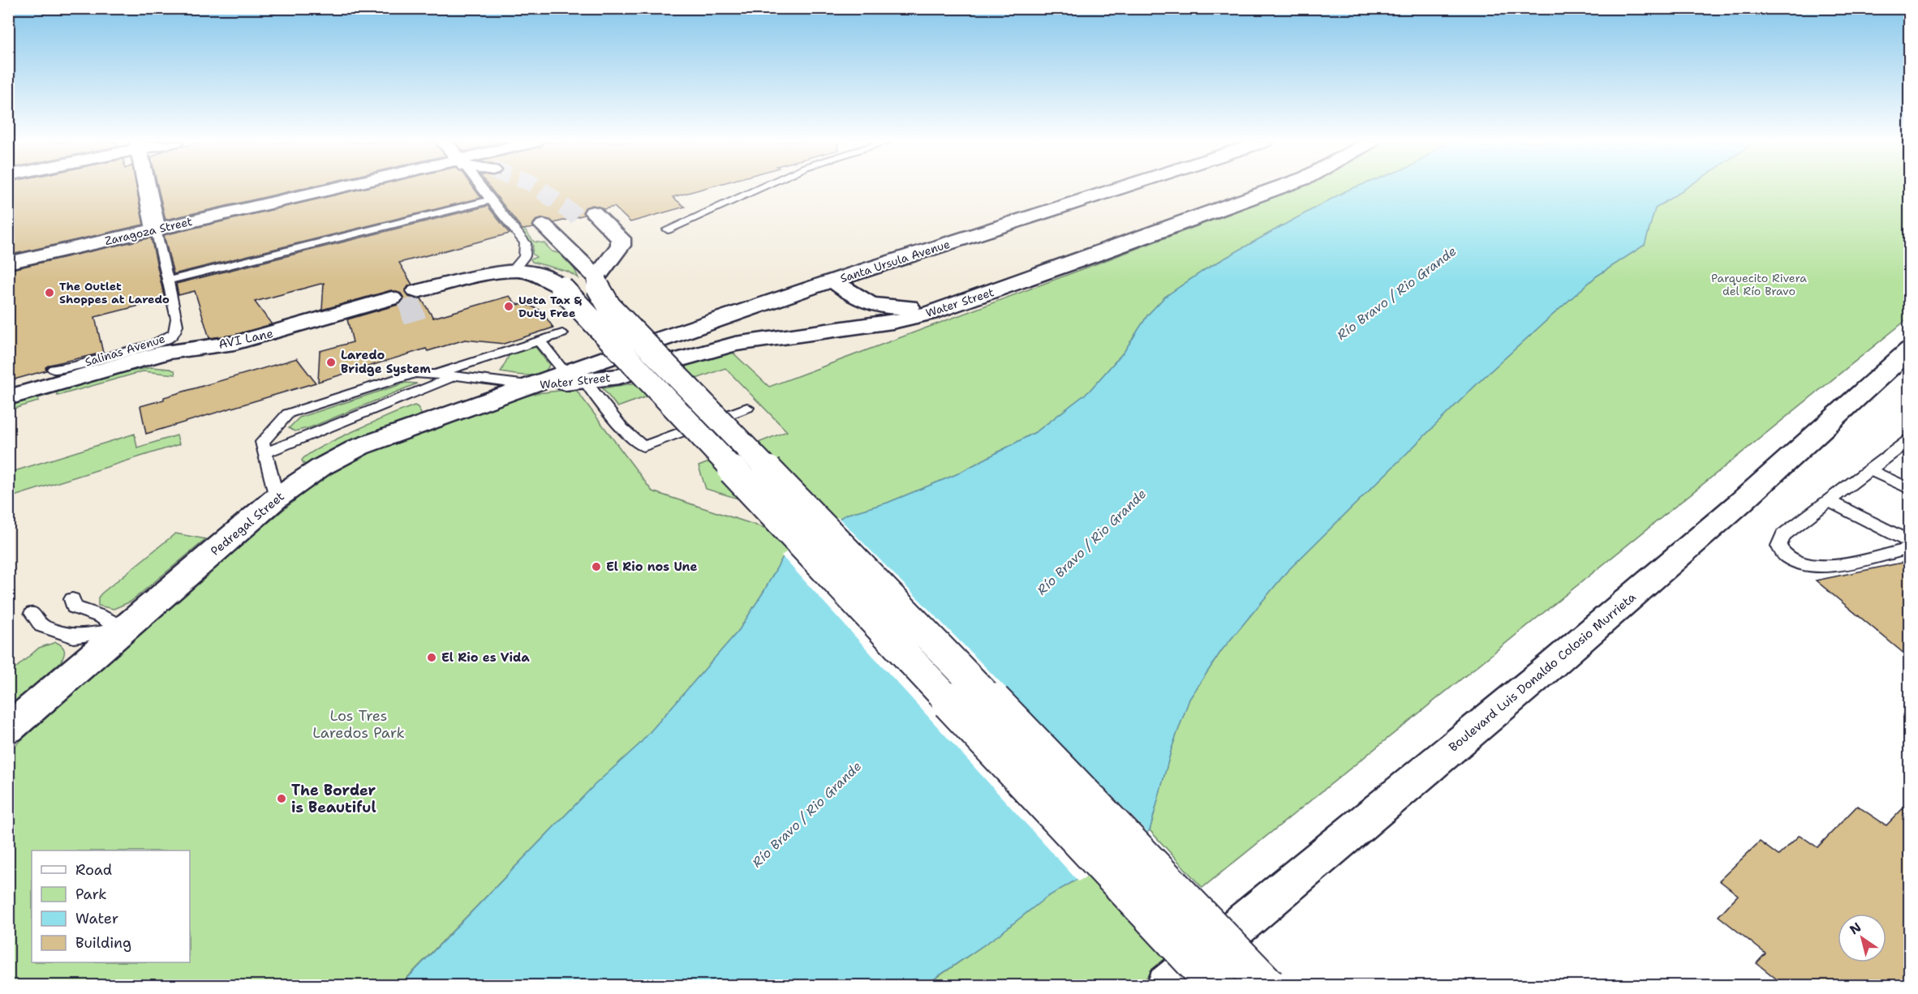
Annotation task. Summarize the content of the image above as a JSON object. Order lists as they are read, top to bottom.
{
  "streets": {
    "main road": [
      "Zaragoza Street",
      "Santa Ursula Avenue",
      "Water Street",
      "AVI Lane",
      "Salinas Avenue",
      "Pedregal Street",
      "Boulevard Luis Donaldo Colosio Murrieta"
    ]
  },
  "crossings": [
    ["Zaragoza Street", "Salinas Avenue"],
    ["Santa Ursula Avenue", "Water Street"],
    ["Santa Ursula Avenue", "Pedregal Street"],
    ["AVI Lane", "Salinas Avenue"]
  ],
  "water": ["Río Bravo / Rio Grande"],
  "parks": ["Parquecito Rivera del Río Bravo", "Los Tres Laredos Park"],
  "places": [
    "The Outlet Shoppes at Laredo",
    "Ueta Tax & Duty Free",
    "Laredo Bridge System",
    "El Rio nos Une",
    "El Rio es Vida",
    "The Border is Beautiful"
  ],
  "legend": [
    "Road",
    "Park",
    "Water",
    "Building"
  ],
  "north": "top left"
}
